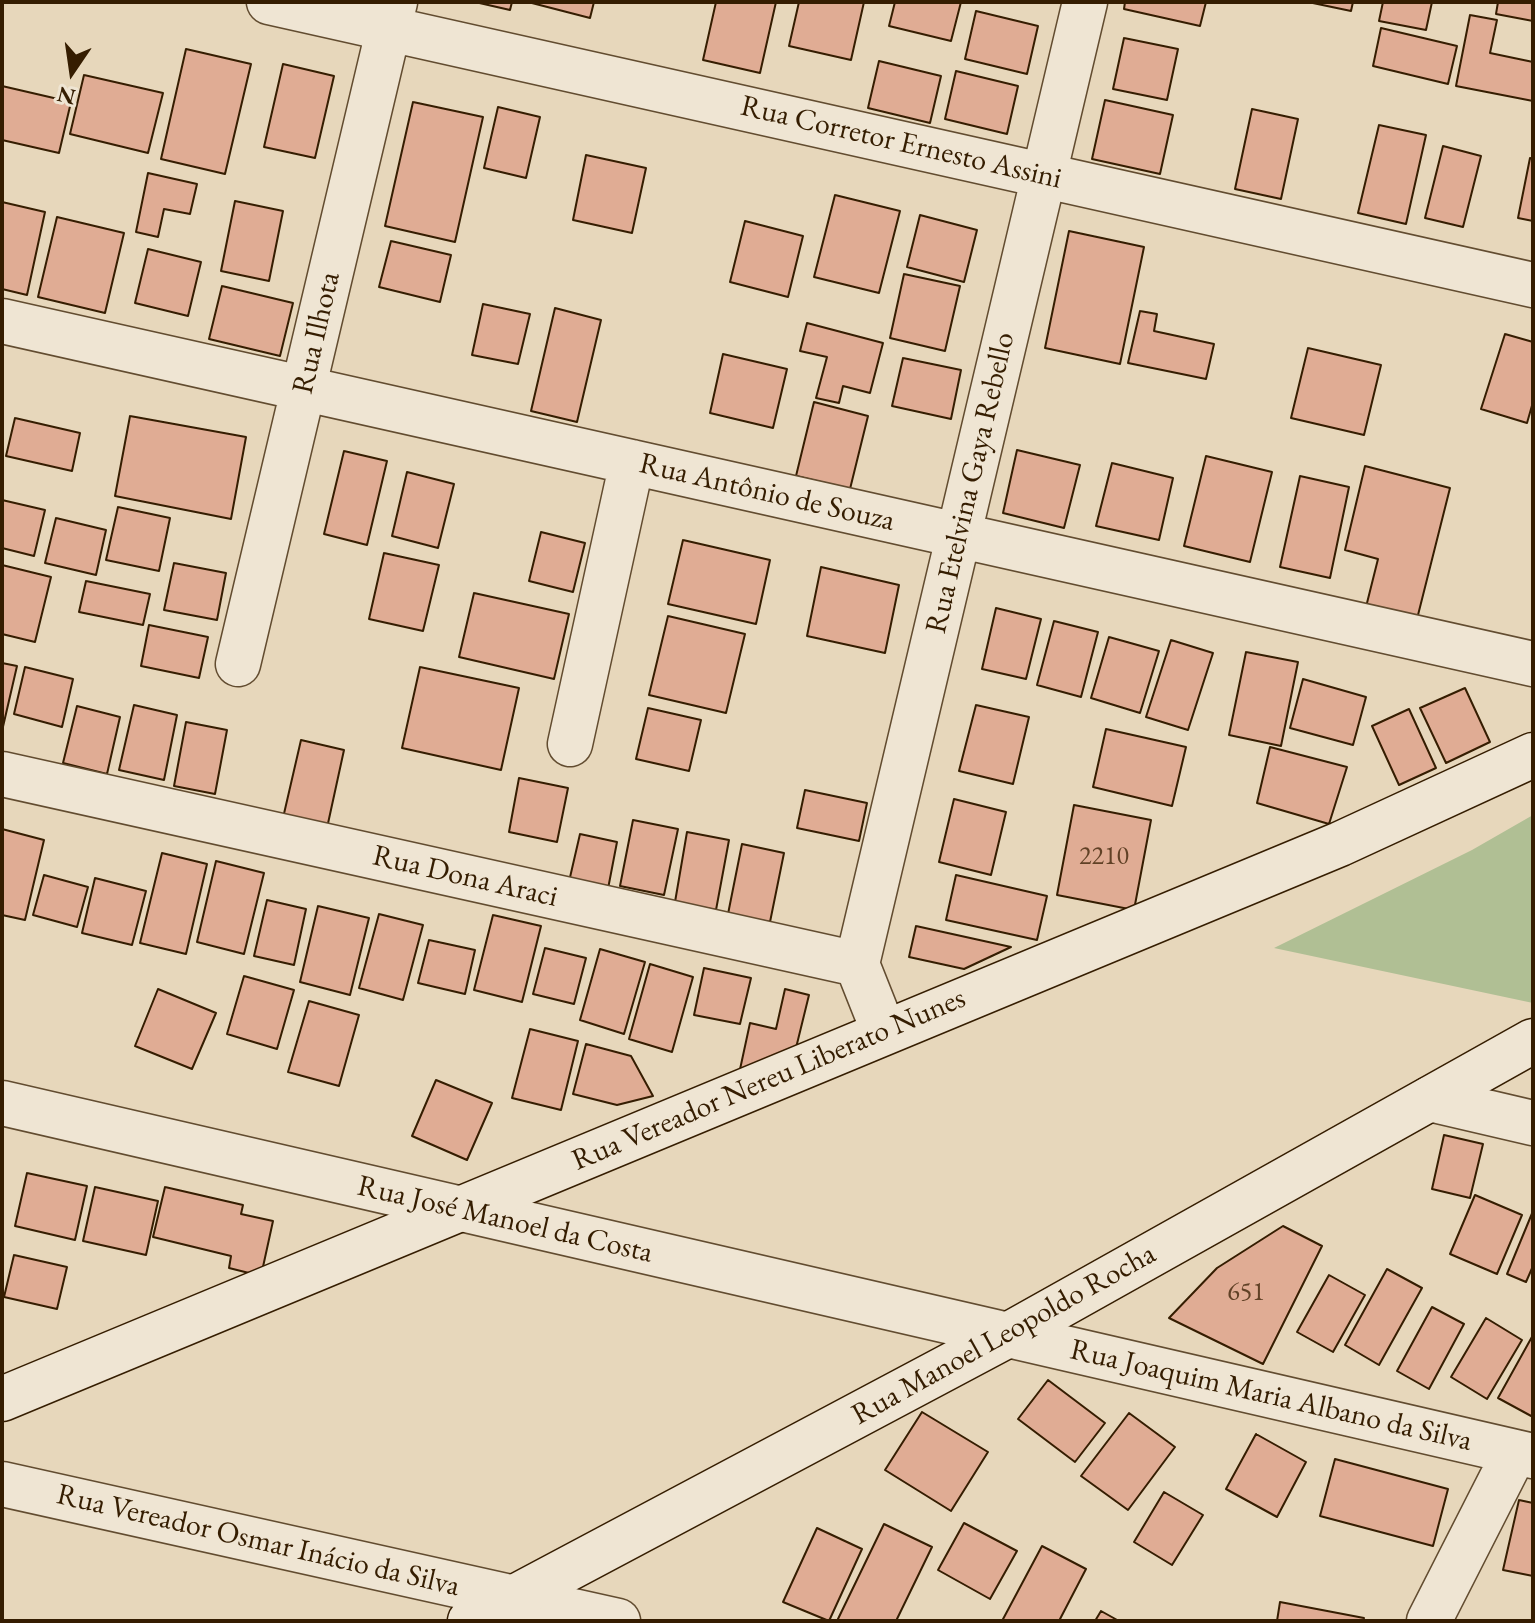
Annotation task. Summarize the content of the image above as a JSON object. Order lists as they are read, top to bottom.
{
  "streets": {
    "street": [
      "Rua Corretor Ernesto Assini",
      "Rua Ilhota",
      "Rua Etelvina Gaya Rebello",
      "Rua Antônio de Souza",
      "Rua Dona Araci",
      "Rua Vereador Nereu Liberato Nunes",
      "Rua José Manoel da Costa",
      "Rua Manoel Leopoldo Rocha",
      "Rua Joaquim Maria Albano da Silva",
      "Rua Vereador Osmar Inácio da Silva"
    ]
  },
  "crossings": [
    ["Rua Corretor Ernesto Assini", "Rua Ilhota"],
    ["Rua Corretor Ernesto Assini", "Rua Etelvina Gaya Rebello"],
    ["Rua Ilhota", "Rua Antônio de Souza"],
    ["Rua Etelvina Gaya Rebello", "Rua Antônio de Souza"],
    ["Rua Etelvina Gaya Rebello", "Rua Dona Araci"],
    ["Rua Vereador Nereu Liberato Nunes", "Rua José Manoel da Costa"],
    ["Rua José Manoel da Costa", "Rua Manoel Leopoldo Rocha"],
    ["Rua José Manoel da Costa", "Rua Joaquim Maria Albano da Silva"],
    ["Rua Manoel Leopoldo Rocha", "Rua Joaquim Maria Albano da Silva"],
    ["Rua Manoel Leopoldo Rocha", "Rua Vereador Osmar Inácio da Silva"]
  ],
  "house_numbers": ["2210", "651"],
  "north": "bottom"
}
